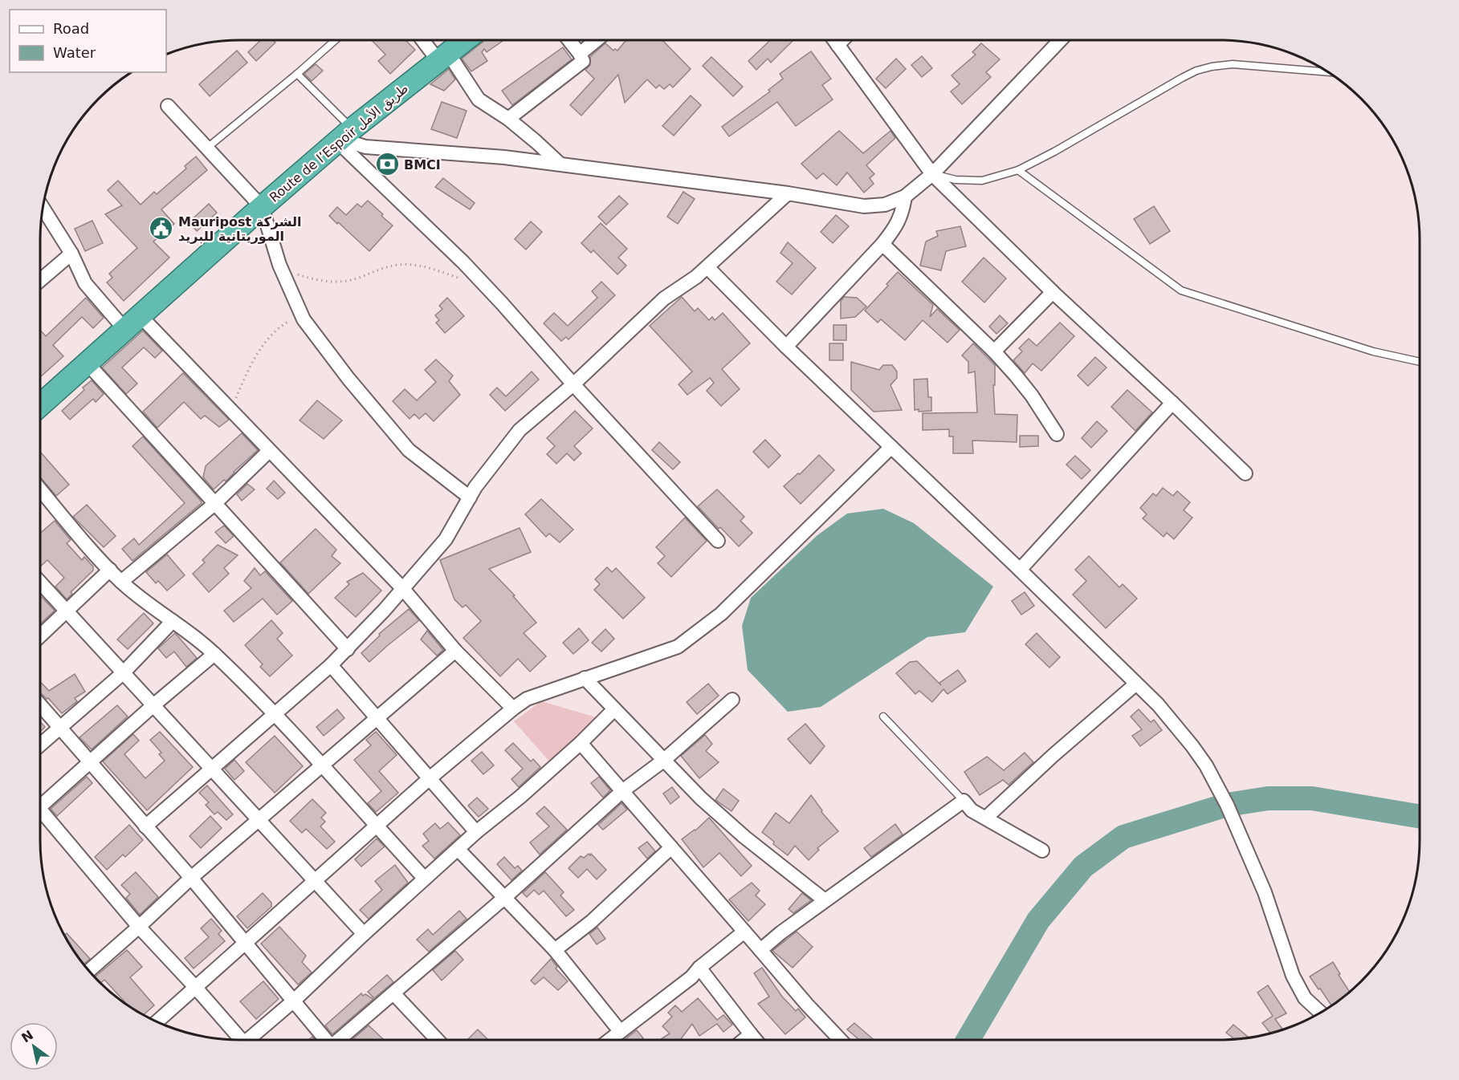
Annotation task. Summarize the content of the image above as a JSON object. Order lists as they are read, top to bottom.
{
  "streets": {
    "highway": ["Route de l’Espoir طريق الأمل"]
  },
  "places": {
    "bank": ["BMCI"],
    "public building": ["Mauripost الشركة الموريتانية للبريد"]
  },
  "legend": ["Road", "Water"],
  "north": "top left"
}
